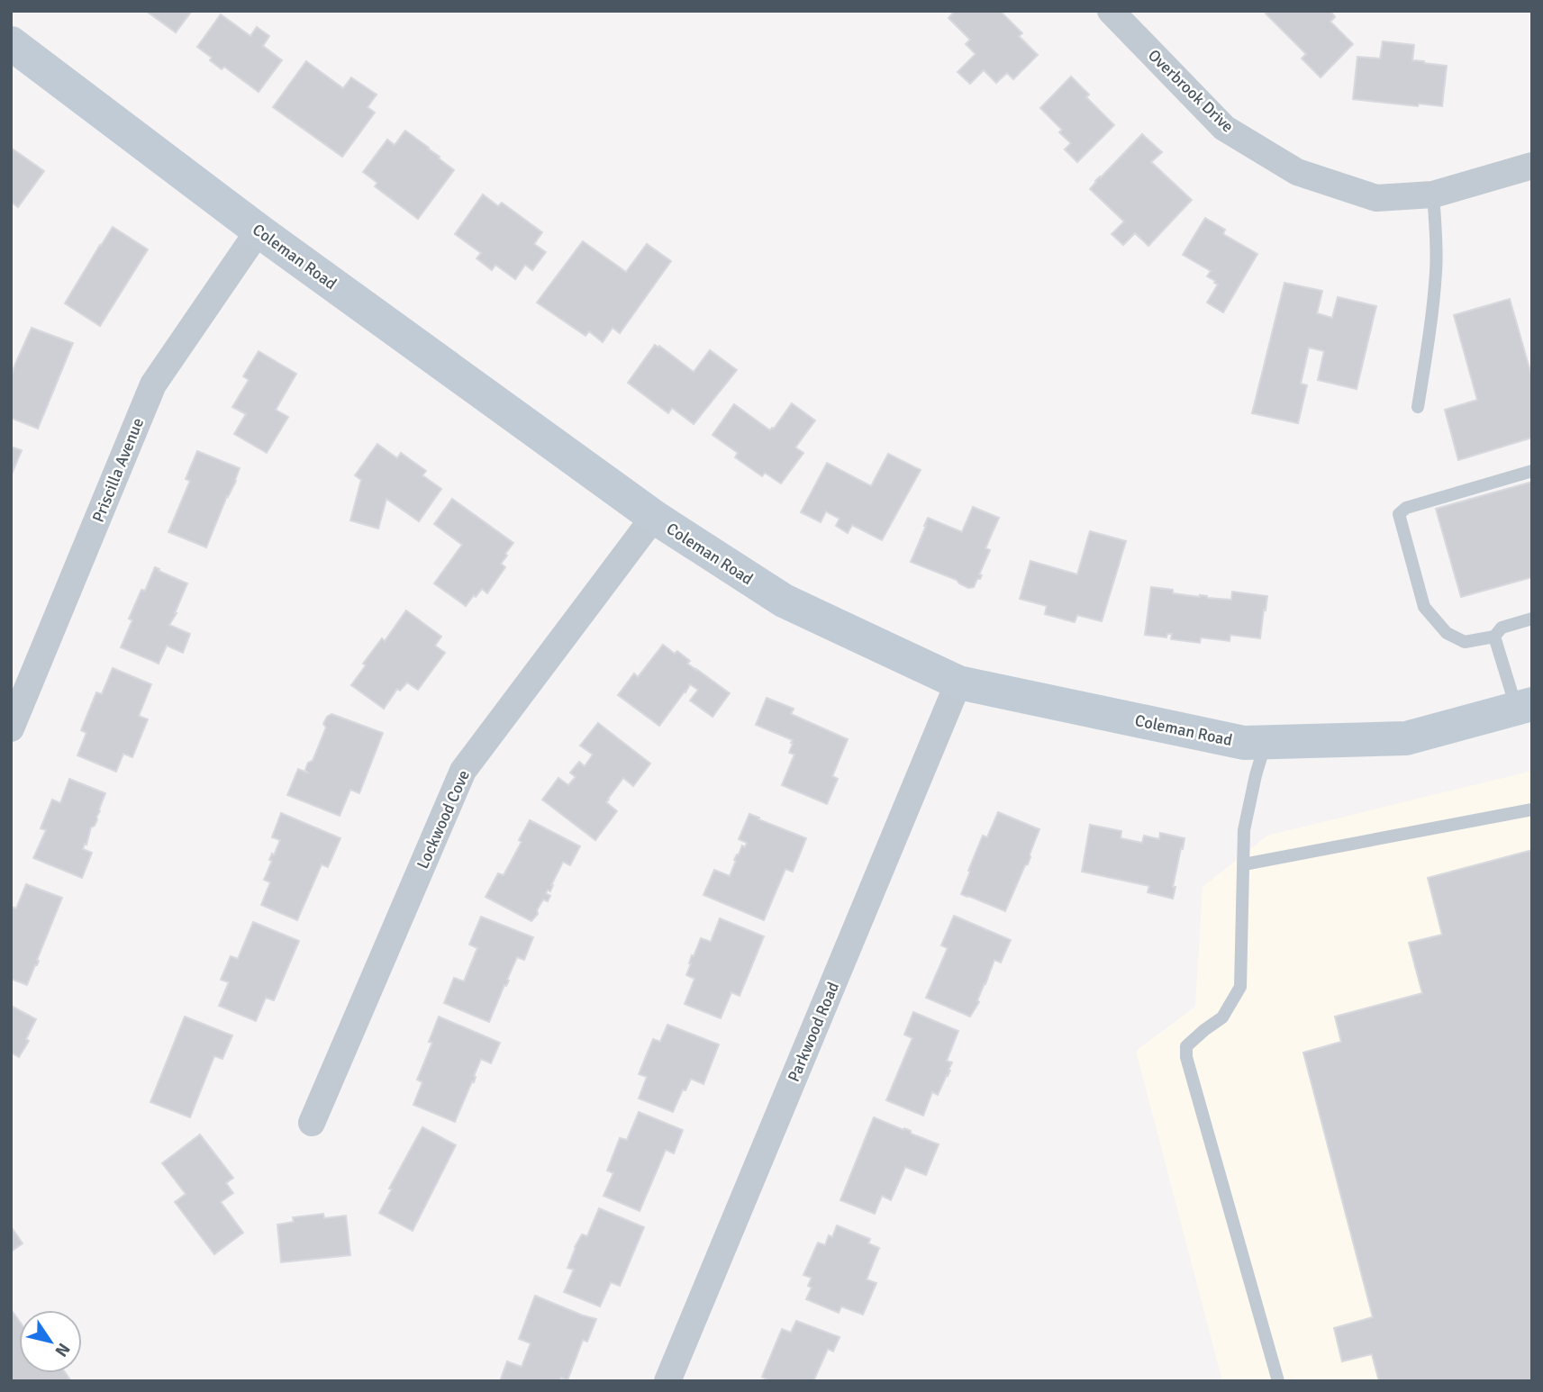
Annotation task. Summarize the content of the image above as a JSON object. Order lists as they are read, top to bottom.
{
  "streets": {
    "main road": ["Coleman Road"],
    "street": [
      "Overbrook Drive",
      "Priscilla Avenue",
      "Lockwood Cove",
      "Parkwood Road"
    ]
  },
  "crossings": [
    ["Coleman Road", "Priscilla Avenue"],
    ["Coleman Road", "Lockwood Cove"],
    ["Coleman Road", "Parkwood Road"]
  ],
  "north": "bottom right"
}
